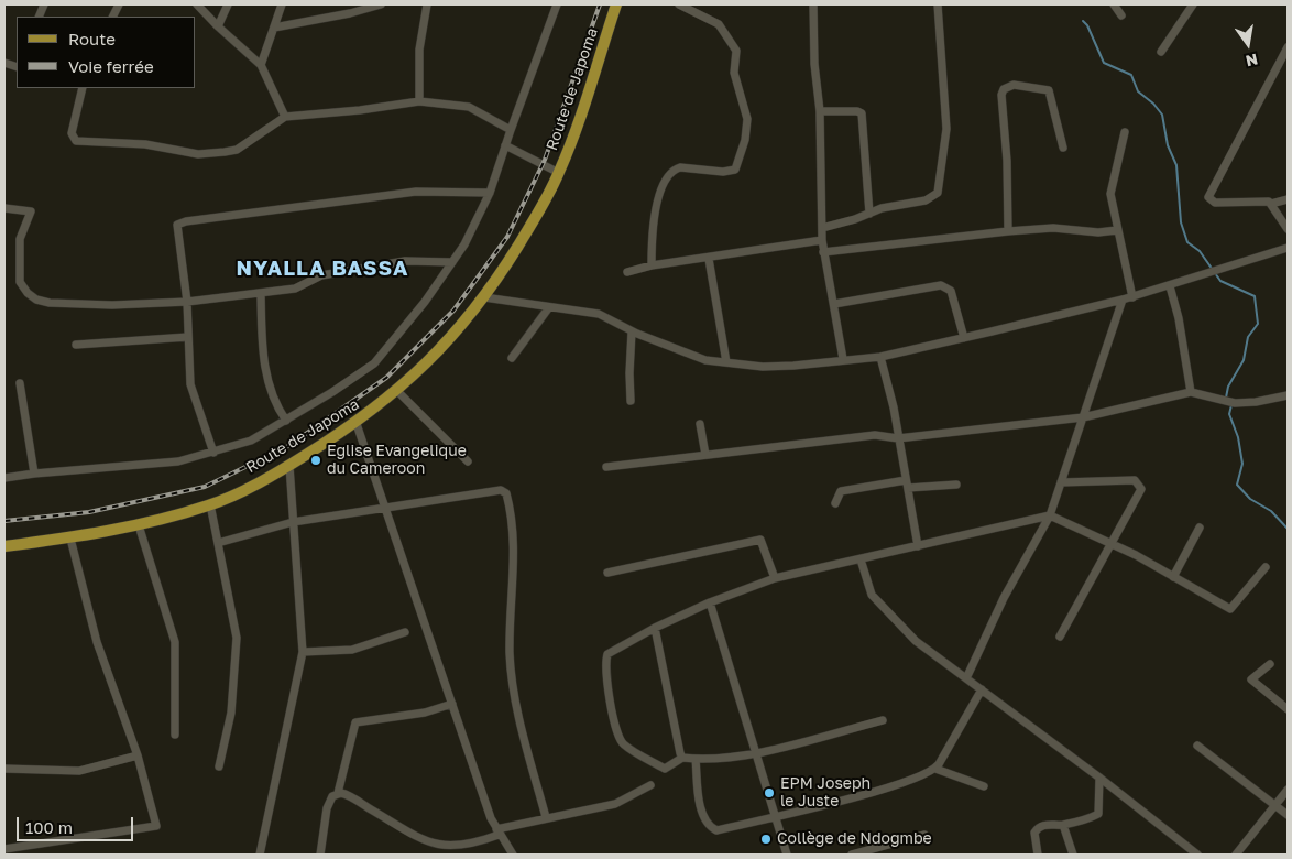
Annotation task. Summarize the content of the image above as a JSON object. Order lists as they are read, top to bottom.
{
  "streets": {
    "main road": ["Route de Japoma"]
  },
  "districts": ["NYALLA BASSA"],
  "places": ["Eglise Evangelique du Cameroon", "EPM Joseph le Juste", "Collège de Ndogmbe"],
  "legend": ["Route", "Voie ferrée"],
  "scale_bar": "100 m",
  "north": "bottom"
}
